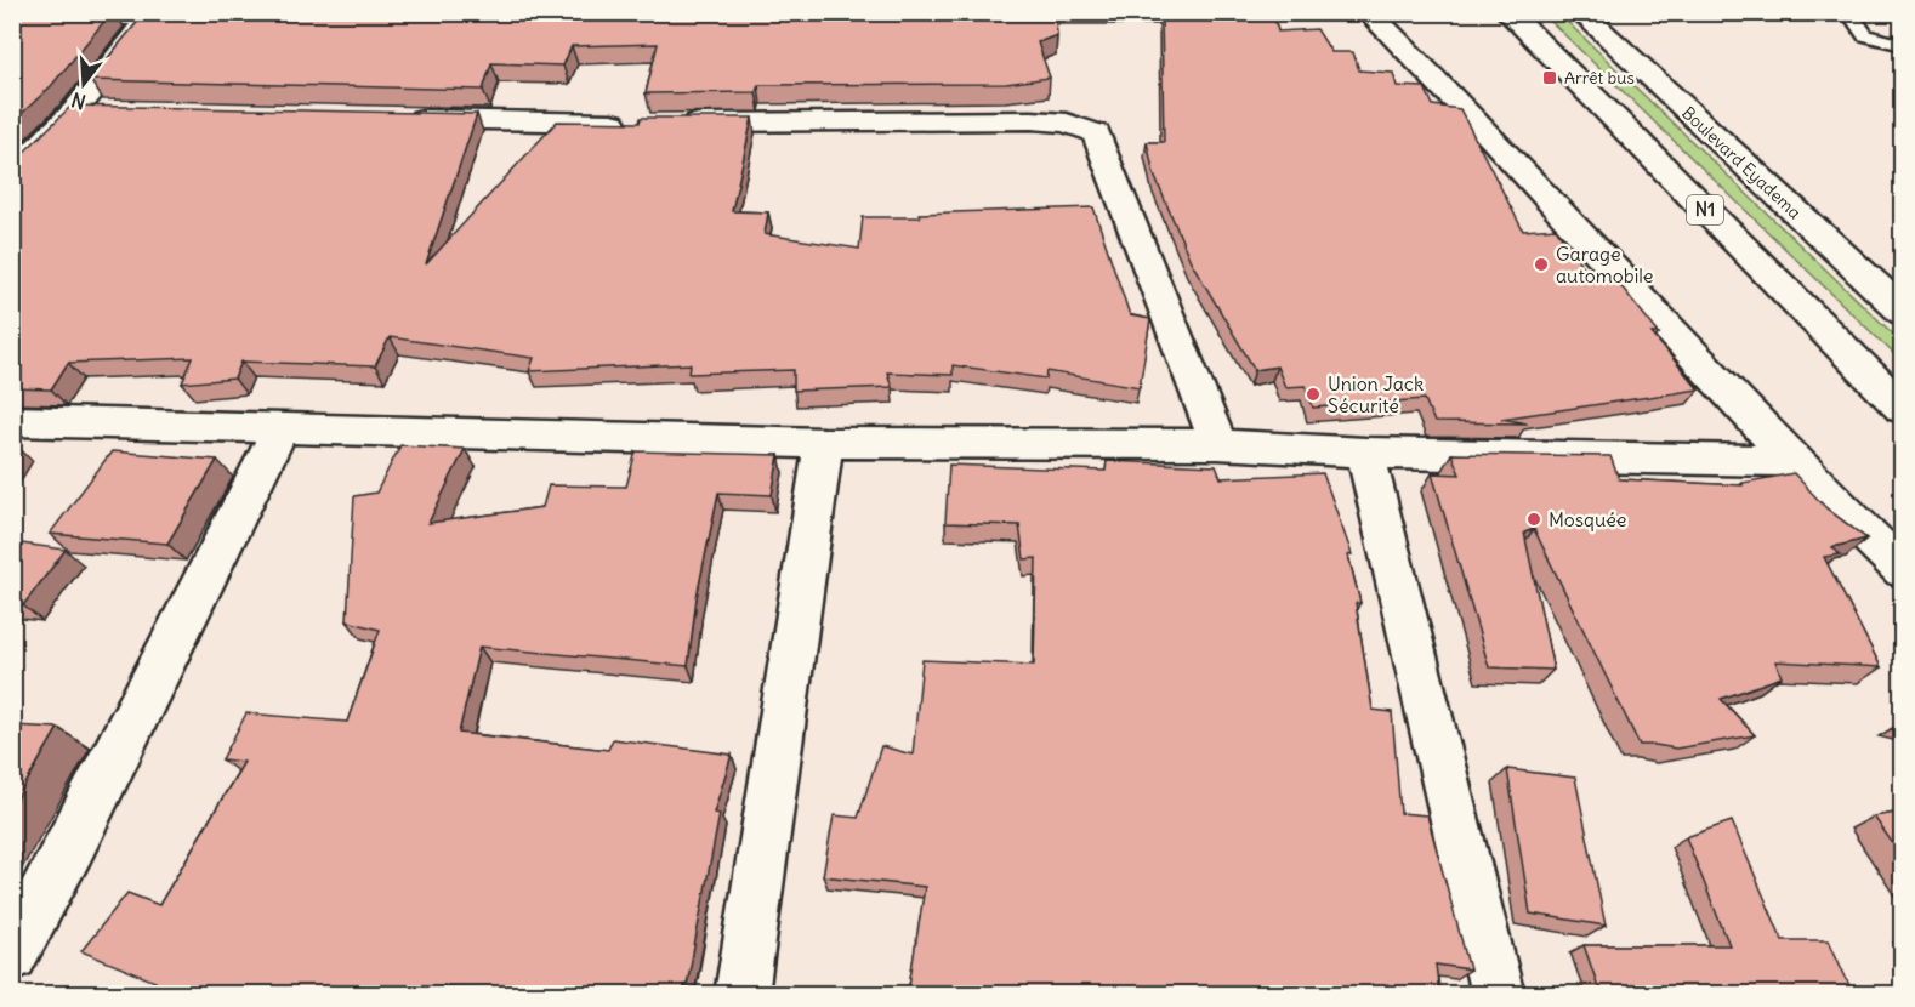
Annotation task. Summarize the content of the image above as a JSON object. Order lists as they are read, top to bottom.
{
  "streets": {
    "main road": ["Boulevard Eyadema", "N1"]
  },
  "places": {
    "transit": ["Arrêt bus"],
    "other": ["Garage automobile", "Union Jack Sécurité", "Mosquée"]
  },
  "north": "bottom"
}
